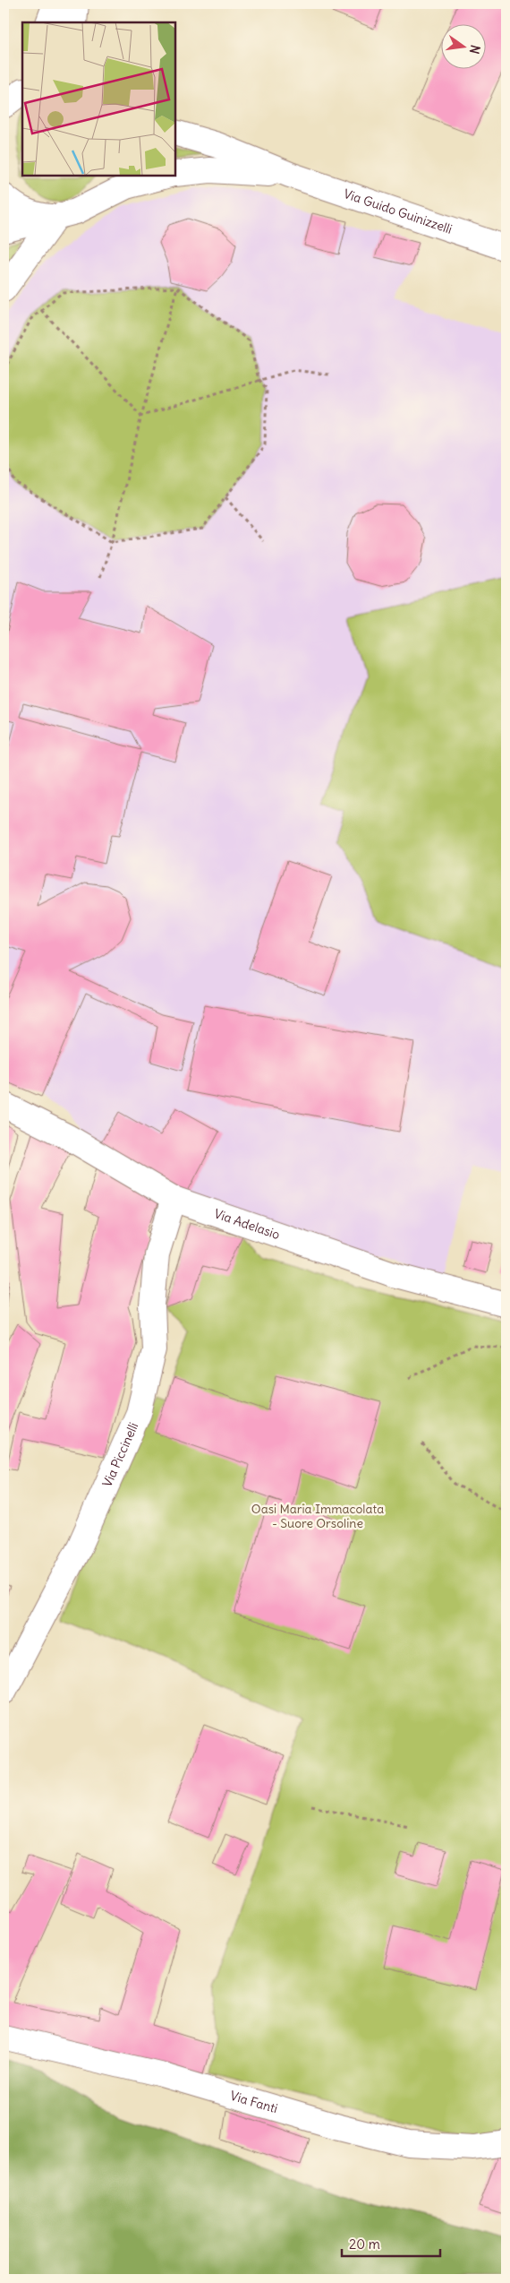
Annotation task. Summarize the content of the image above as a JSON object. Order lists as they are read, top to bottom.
{
  "streets": {
    "street": [
      "Via Guido Guinizzelli",
      "Via Adelasio",
      "Via Piccinelli",
      "Via Fanti"
    ]
  },
  "crossings": [
    ["Via Adelasio", "Via Piccinelli"]
  ],
  "parks": ["Oasi Maria Immacolata - Suore Orsoline"],
  "scale_bar": "20 m",
  "north": "right"
}
